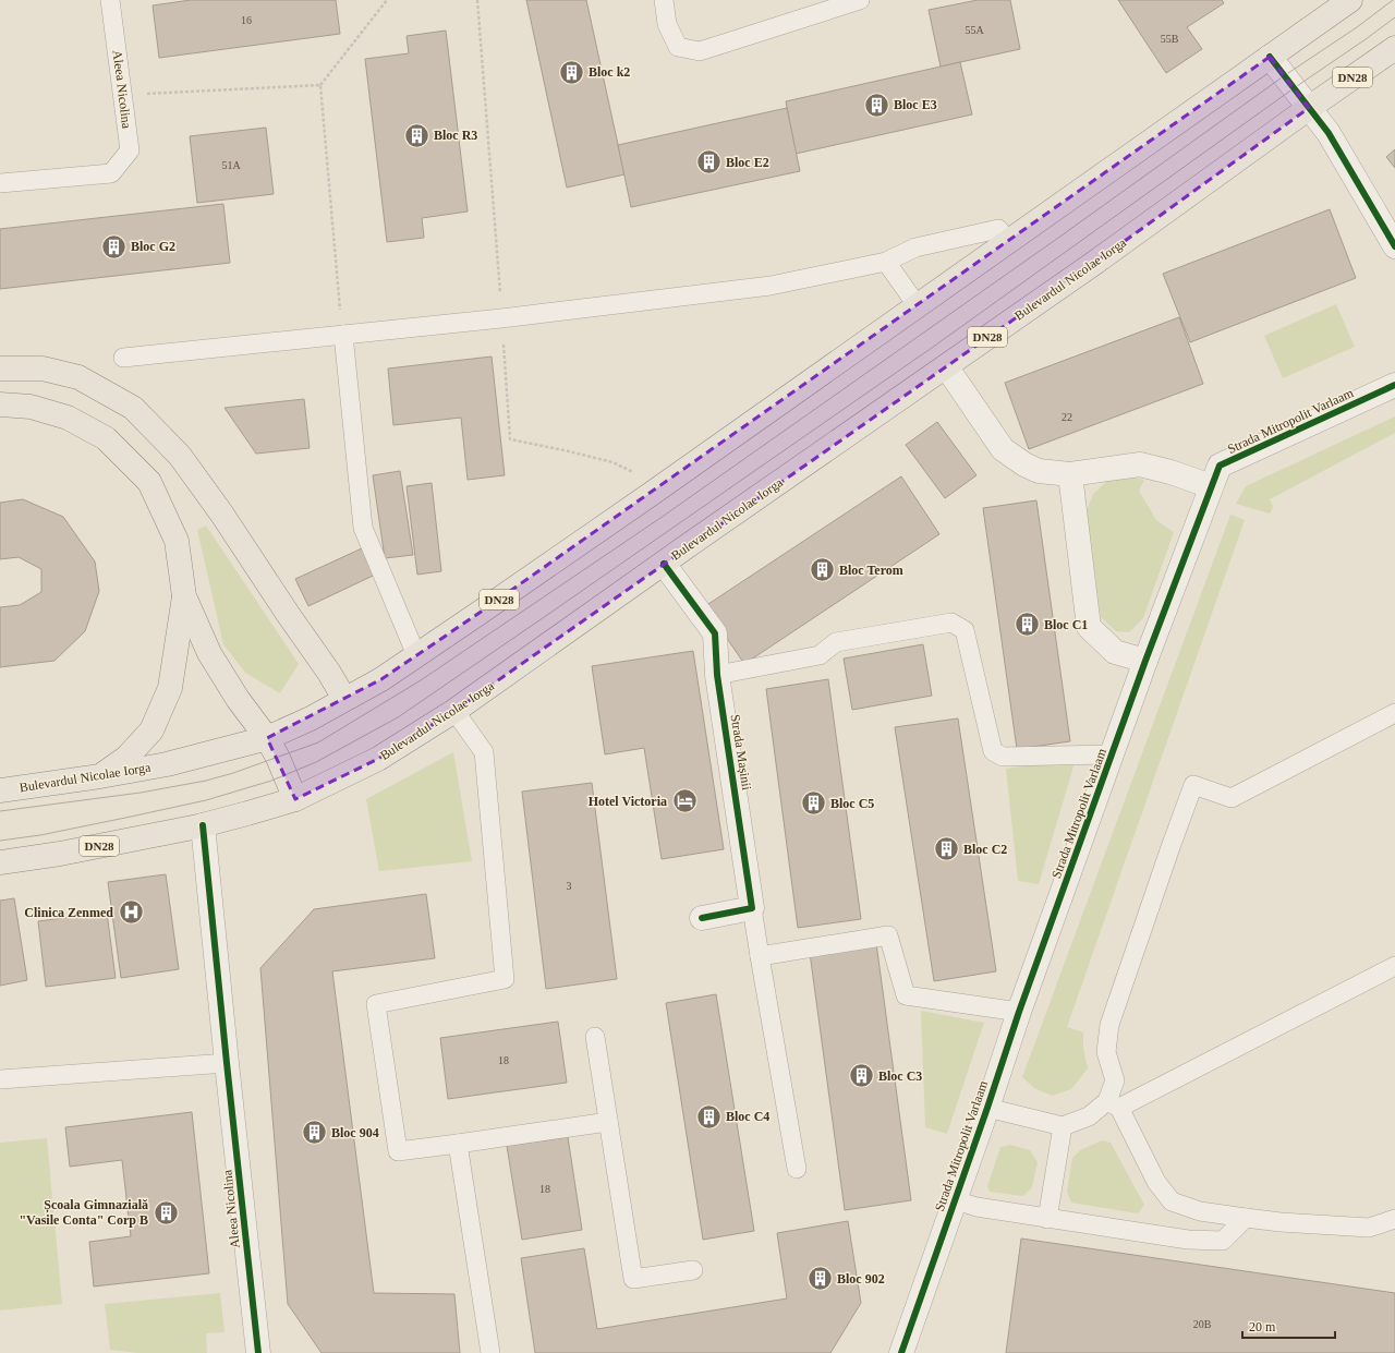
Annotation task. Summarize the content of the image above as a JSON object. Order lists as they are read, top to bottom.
{
  "streets": {
    "main road": ["DN28", "Bulevardul Nicolae Iorga"],
    "street": ["Aleea Nicolina", "Strada Mitropolit Varlaam", "Strada Mașinii"]
  },
  "crossings": [
    ["Aleea Nicolina", "Bulevardul Nicolae Iorga"],
    ["Bulevardul Nicolae Iorga", "Strada Mașinii"]
  ],
  "places": {
    "building": [
      "Bloc k2",
      "Bloc E3",
      "Bloc R3",
      "Bloc E2",
      "Bloc G2",
      "Bloc Terom",
      "Bloc C1",
      "Bloc C5",
      "Bloc C2",
      "Bloc C3",
      "Bloc C4",
      "Bloc 904",
      "Școala Gimnazială \"Vasile Conta\" Corp B",
      "Bloc 902"
    ],
    "hotel": ["Hotel Victoria"],
    "hospital": ["Clinica Zenmed"]
  },
  "house_numbers": [
    "16",
    "55A",
    "55B",
    "51A",
    "22",
    "3",
    "18",
    "18",
    "20B"
  ],
  "scale_bar": "20 m"
}
